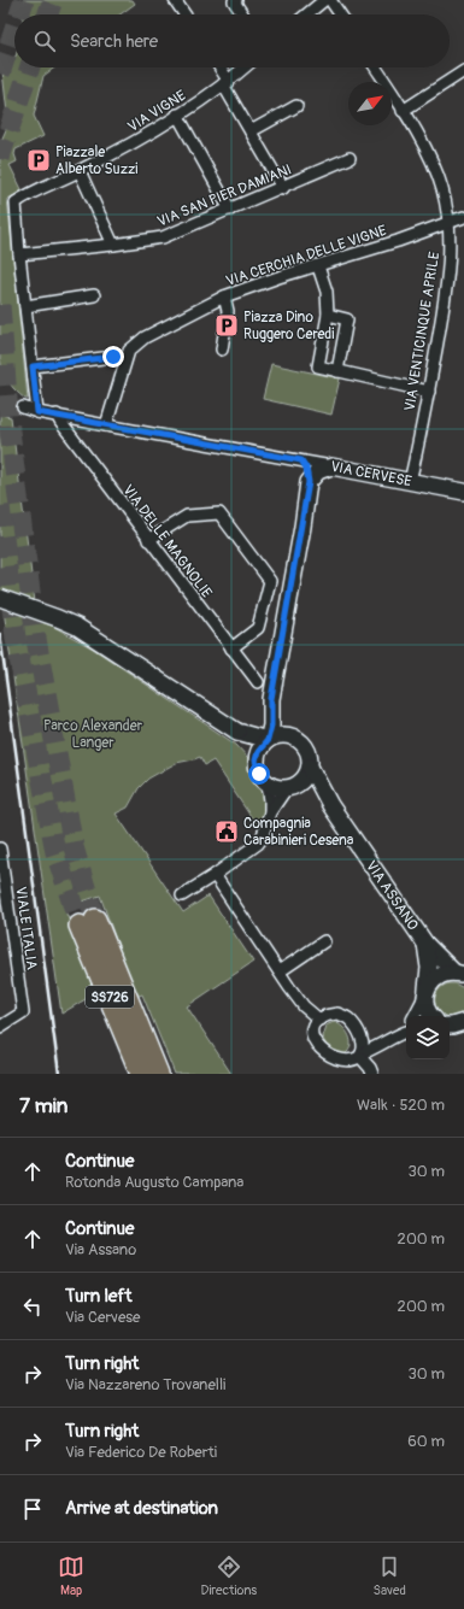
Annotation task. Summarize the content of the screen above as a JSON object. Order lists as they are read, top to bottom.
{
  "streets": {
    "highway": ["SS726"],
    "main road": ["VIA CERVESE", "VIA ASSANO"],
    "street": [
      "VIA VIGNE",
      "VIA SAN PIER DAMIANI",
      "VIA CERCHIA DELLE VIGNE",
      "VIA VENTICINQUE APRILE",
      "VIA DELLE MAGNOLIE",
      "VIALE ITALIA"
    ]
  },
  "crossings": [
    ["VIA VIGNE", "VIA SAN PIER DAMIANI"],
    ["VIA CERCHIA DELLE VIGNE", "VIA VENTICINQUE APRILE"],
    ["VIA CERCHIA DELLE VIGNE", "VIA CERVESE"],
    ["VIA VENTICINQUE APRILE", "VIA CERVESE"],
    ["VIA CERVESE", "VIA DELLE MAGNOLIE"]
  ],
  "parks": ["Parco Alexander Langer"],
  "places": {
    "parking": ["Piazzale Alberto Suzzi", "Piazza Dino Ruggero Ceredi"],
    "public building": ["Compagnia Carabinieri Cesena"]
  },
  "north": "top right",
  "page": {
    "search": "Search here",
    "heading": ["7 min", "Walk · 520 m"],
    "list": [
      ["Continue", "Rotonda Augusto Campana", "30 m"],
      ["Continue", "Via Assano", "200 m"],
      ["Turn left", "Via Cervese", "200 m"],
      ["Turn right", "Via Nazzareno Trovanelli", "30 m"],
      ["Turn right", "Via Federico De Roberti", "60 m"],
      "Arrive at destination"
    ],
    "nav": ["Map", "Directions", "Saved"]
  }
}
